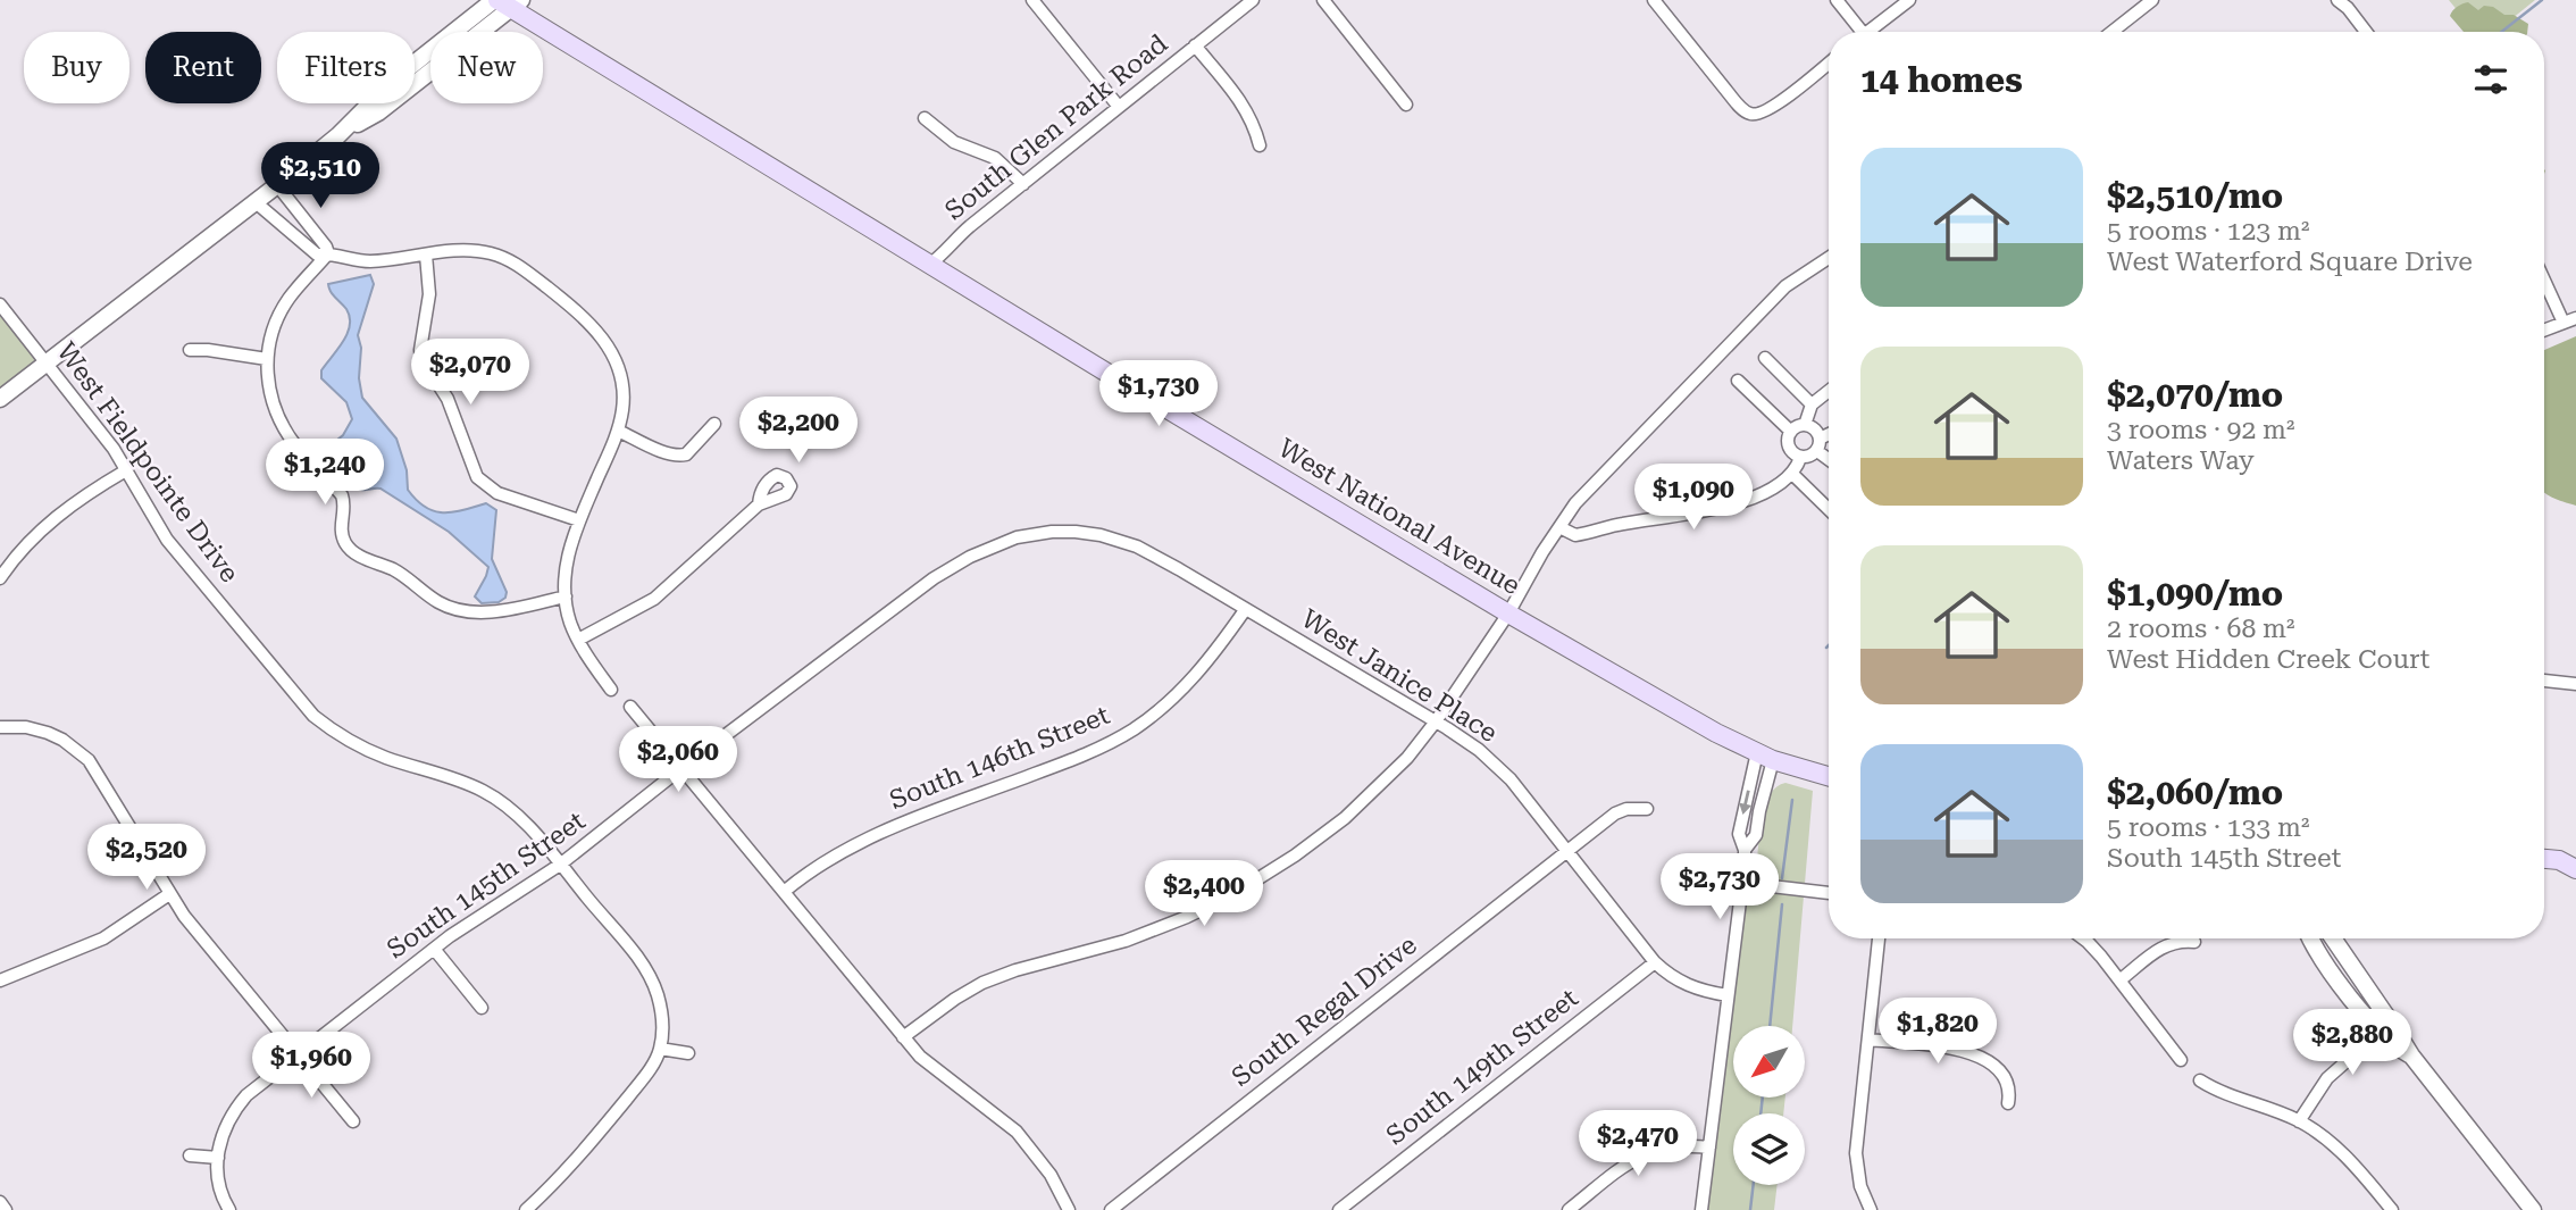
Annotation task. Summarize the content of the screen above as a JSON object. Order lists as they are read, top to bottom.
{
  "streets": {
    "main road": ["West National Avenue"],
    "street": [
      "South Glen Park Road",
      "West Fieldpointe Drive",
      "West Janice Place",
      "South 146th Street",
      "South 145th Street",
      "South Regal Drive",
      "South 149th Street"
    ]
  },
  "crossings": [
    ["South Glen Park Road", "West National Avenue"],
    ["West Fieldpointe Drive", "South 145th Street"],
    ["West Janice Place", "South 146th Street"],
    ["West Janice Place", "South 145th Street"],
    ["West Janice Place", "South Regal Drive"],
    ["West Janice Place", "South 149th Street"]
  ],
  "north": "bottom left",
  "page": {
    "chip": [
      "Buy",
      "Rent",
      "Filters",
      "New"
    ],
    "heading": "14 homes",
    "list": [
      {
        "name": "$2,510/mo",
        "note": "5 rooms · 123 m² · West Waterford Square Drive"
      },
      {
        "name": "$2,070/mo",
        "note": "3 rooms · 92 m² · Waters Way"
      },
      {
        "name": "$1,090/mo",
        "note": "2 rooms · 68 m² · West Hidden Creek Court"
      },
      {
        "name": "$2,060/mo",
        "note": "5 rooms · 133 m² · South 145th Street"
      }
    ],
    "price": [
      "$2,510",
      "$2,070",
      "$1,730",
      "$2,200",
      "$1,240",
      "$1,090",
      "$2,060",
      "$2,520",
      "$2,730",
      "$2,400",
      "$1,820",
      "$2,880",
      "$1,960",
      "$2,470"
    ]
  }
}
